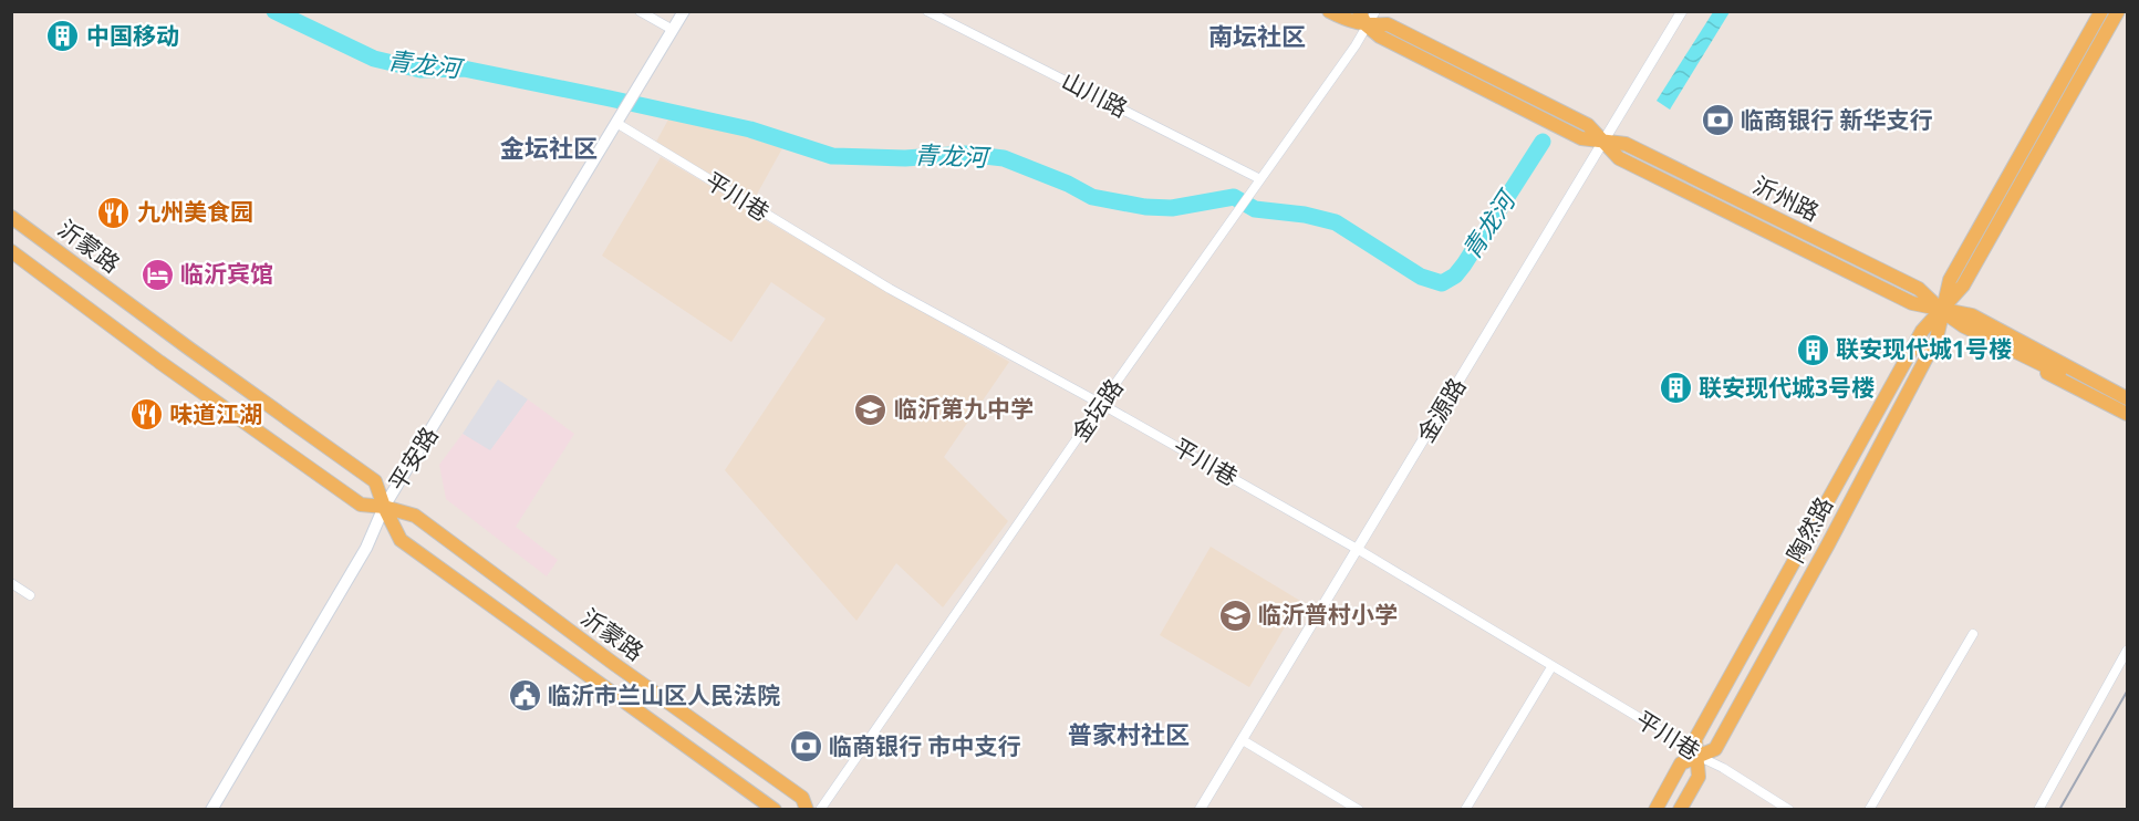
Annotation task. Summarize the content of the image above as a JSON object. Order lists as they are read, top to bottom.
{
  "streets": {
    "main road": [
      "沂州路",
      "沂蒙路",
      "平安路",
      "陶然路"
    ],
    "street": [
      "山川路",
      "平川巷",
      "金坛路",
      "金源路"
    ]
  },
  "crossings": [
    ["山川路", "金坛路"],
    ["平川巷", "金坛路"],
    ["平川巷", "金源路"],
    ["平川巷", "平安路"],
    ["平川巷", "陶然路"],
    ["沂州路", "金坛路"],
    ["沂州路", "金源路"],
    ["沂州路", "陶然路"],
    ["沂蒙路", "平安路"]
  ],
  "districts": ["南坛社区", "金坛社区", "普家村社区"],
  "water": ["青龙河"],
  "places": {
    "building": ["中国移动", "联安现代城1号楼", "联安现代城3号楼"],
    "bank": ["临商银行 新华支行", "临商银行 市中支行"],
    "restaurant": ["九州美食园", "味道江湖"],
    "hotel": ["临沂宾馆"],
    "school or university": ["临沂第九中学", "临沂普村小学"],
    "public building": ["临沂市兰山区人民法院"]
  }
}
